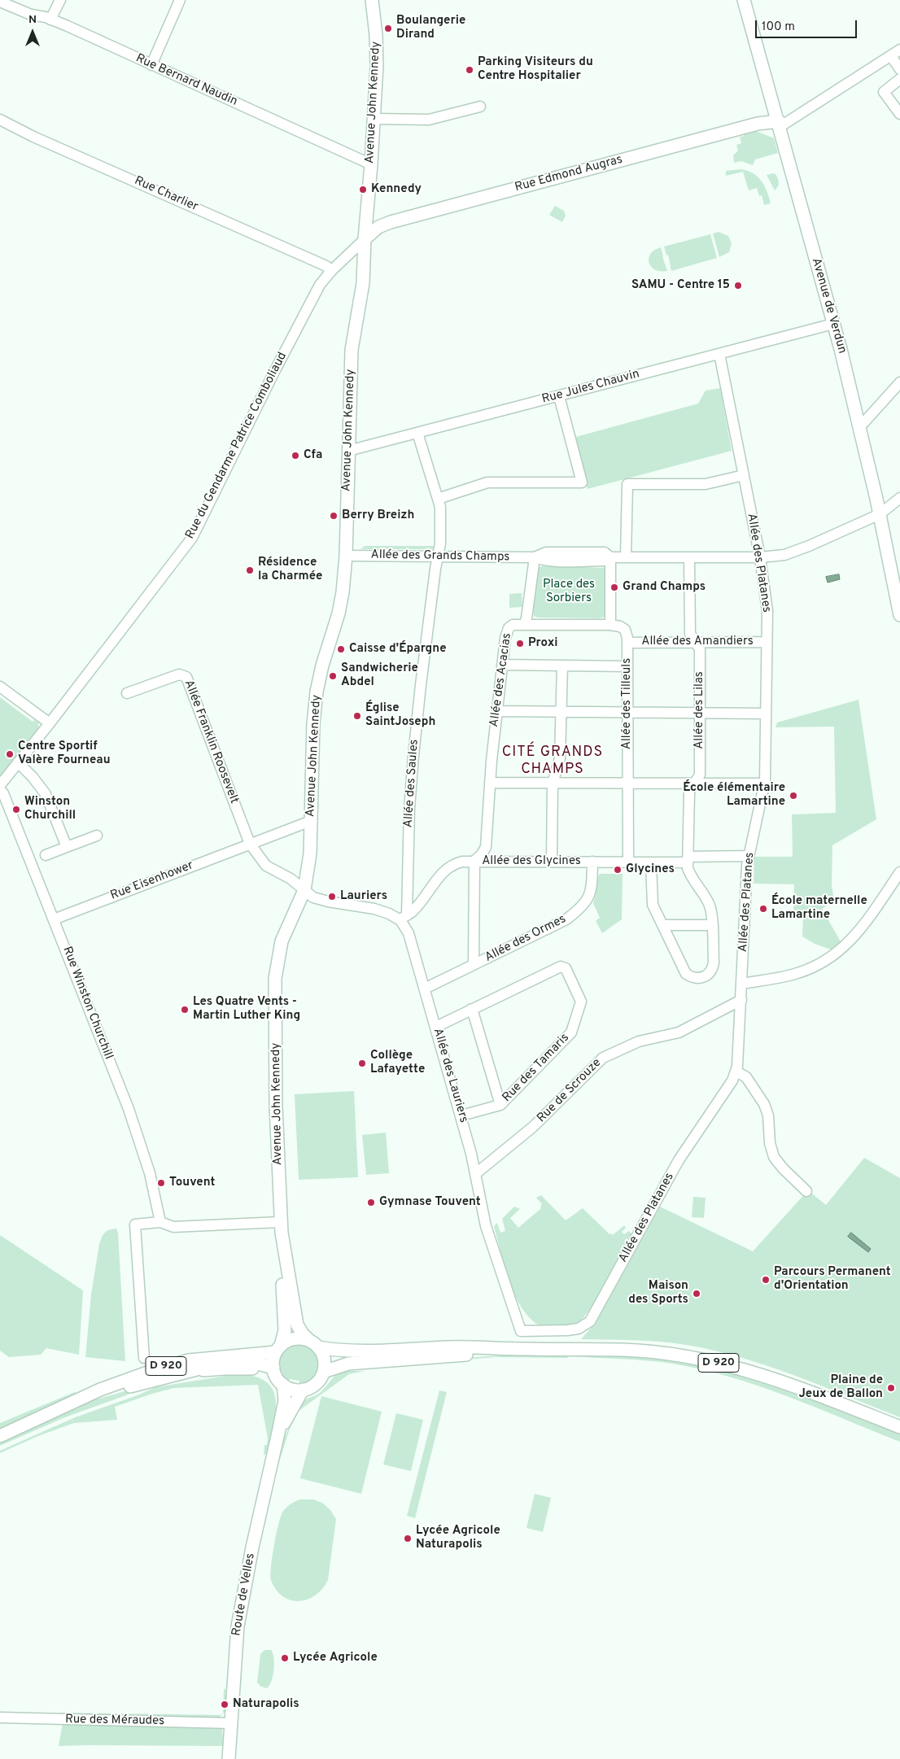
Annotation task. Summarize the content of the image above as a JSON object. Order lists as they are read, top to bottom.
{
  "streets": {
    "main road": [
      "Avenue John Kennedy",
      "Rue Edmond Augras",
      "Avenue de Verdun",
      "D 920",
      "Route de Velles"
    ],
    "street": [
      "Rue Bernard Naudin",
      "Rue Charlier",
      "Rue Jules Chauvin",
      "Rue du Gendarme Patrice Comboliaud",
      "Allée des Grands Champs",
      "Allée des Platanes",
      "Allée des Amandiers",
      "Allée des Acacias",
      "Allée des Tilleuls",
      "Allée des Lilas",
      "Allée Franklin Roosevelt",
      "Allée des Saules",
      "Allée des Glycines",
      "Rue Eisenhower",
      "Allée des Ormes",
      "Rue Winston Churchill",
      "Rue des Tamaris",
      "Allée des Lauriers",
      "Rue de Scrouze",
      "Rue des Méraudes"
    ]
  },
  "crossings": [
    ["Rue Bernard Naudin", "Avenue John Kennedy"],
    ["Avenue John Kennedy", "Rue Edmond Augras"],
    ["Avenue John Kennedy", "Rue Jules Chauvin"],
    ["Avenue John Kennedy", "Rue du Gendarme Patrice Comboliaud"],
    ["Avenue John Kennedy", "Allée des Grands Champs"],
    ["Avenue John Kennedy", "Rue Eisenhower"],
    ["Avenue John Kennedy", "D 920"],
    ["Avenue John Kennedy", "Route de Velles"],
    ["Rue Edmond Augras", "Avenue de Verdun"],
    ["Rue Edmond Augras", "Rue du Gendarme Patrice Comboliaud"],
    ["Rue Charlier", "Rue du Gendarme Patrice Comboliaud"],
    ["Avenue de Verdun", "Rue Jules Chauvin"],
    ["Avenue de Verdun", "Allée des Grands Champs"],
    ["Rue Jules Chauvin", "Allée des Platanes"],
    ["Rue Jules Chauvin", "Allée des Saules"],
    ["Allée des Grands Champs", "Allée des Platanes"],
    ["Allée des Grands Champs", "Allée des Acacias"],
    ["Allée des Grands Champs", "Allée des Lilas"],
    ["Allée des Grands Champs", "Allée des Saules"],
    ["Allée des Platanes", "Allée des Amandiers"],
    ["Allée des Platanes", "Allée des Glycines"],
    ["Allée des Platanes", "Allée des Lauriers"],
    ["Allée des Platanes", "Rue de Scrouze"],
    ["Allée des Amandiers", "Allée des Tilleuls"],
    ["Allée des Amandiers", "Allée des Lilas"],
    ["Allée des Acacias", "Allée des Glycines"],
    ["Allée des Tilleuls", "Allée des Glycines"],
    ["Allée des Lilas", "Allée des Glycines"],
    ["Allée Franklin Roosevelt", "Rue Eisenhower"],
    ["Allée des Saules", "Allée des Glycines"],
    ["Allée des Saules", "Allée des Lauriers"],
    ["Allée des Glycines", "Allée des Ormes"],
    ["Allée des Glycines", "Allée des Lauriers"],
    ["Rue Eisenhower", "Rue Winston Churchill"],
    ["Allée des Ormes", "Allée des Lauriers"],
    ["Rue des Tamaris", "Allée des Lauriers"],
    ["Allée des Lauriers", "Rue de Scrouze"],
    ["D 920", "Route de Velles"],
    ["Route de Velles", "Rue des Méraudes"]
  ],
  "districts": ["CITÉ GRANDS CHAMPS"],
  "parks": ["Place des Sorbiers"],
  "places": [
    "Boulangerie Dirand",
    "Parking Visiteurs du Centre Hospitalier",
    "Kennedy",
    "SAMU - Centre 15",
    "Cfa",
    "Berry Breizh",
    "Résidence la Charmée",
    "Grand Champs",
    "Proxi",
    "Caisse d'Épargne",
    "Sandwicherie Abdel",
    "Église SaintJoseph",
    "Centre Sportif Valère Fourneau",
    "École élémentaire Lamartine",
    "Winston Churchill",
    "Glycines",
    "Lauriers",
    "École maternelle Lamartine",
    "Les Quatre Vents - Martin Luther King",
    "Collège Lafayette",
    "Touvent",
    "Gymnase Touvent",
    "Parcours Permanent d'Orientation",
    "Maison des Sports",
    "Plaine de Jeux de Ballon",
    "Lycée Agricole Naturapolis",
    "Lycée Agricole",
    "Naturapolis"
  ],
  "scale_bar": "100 m",
  "north": "top"
}
